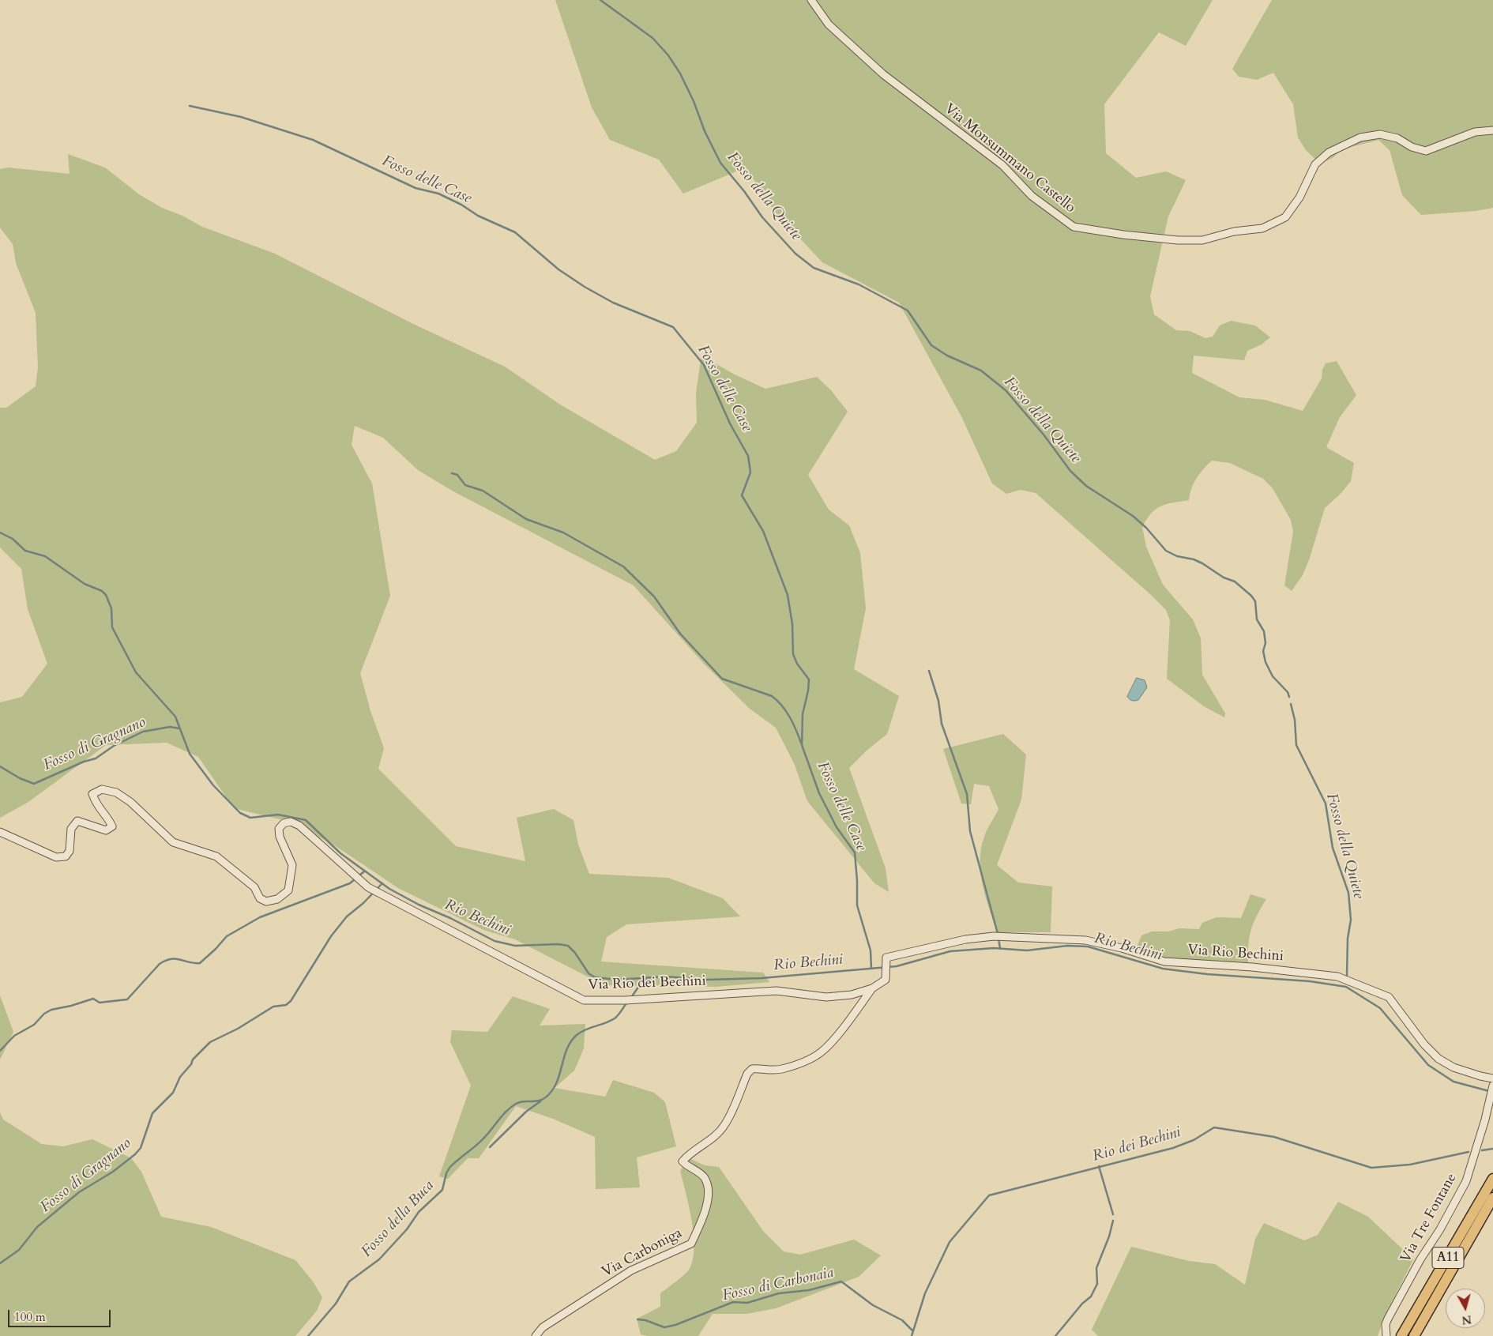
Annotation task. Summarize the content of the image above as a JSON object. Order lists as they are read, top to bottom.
{
  "streets": {
    "highway": ["A11"],
    "street": [
      "Via Monsummano Castello",
      "Via Rio Bechini",
      "Via Rio dei Bechini",
      "Via Tre Fontane",
      "Via Carboniga"
    ]
  },
  "crossings": [
    ["Via Rio Bechini", "Via Rio dei Bechini"],
    ["Via Rio dei Bechini", "Via Carboniga"]
  ],
  "water": [
    "Fosso delle Case",
    "Fosso della Quiete",
    "Fosso di Gragnano",
    "Rio Bechini",
    "Rio dei Bechini",
    "Fosso della Buca",
    "Fosso di Carbonaia"
  ],
  "scale_bar": "100 m",
  "north": "bottom"
}
